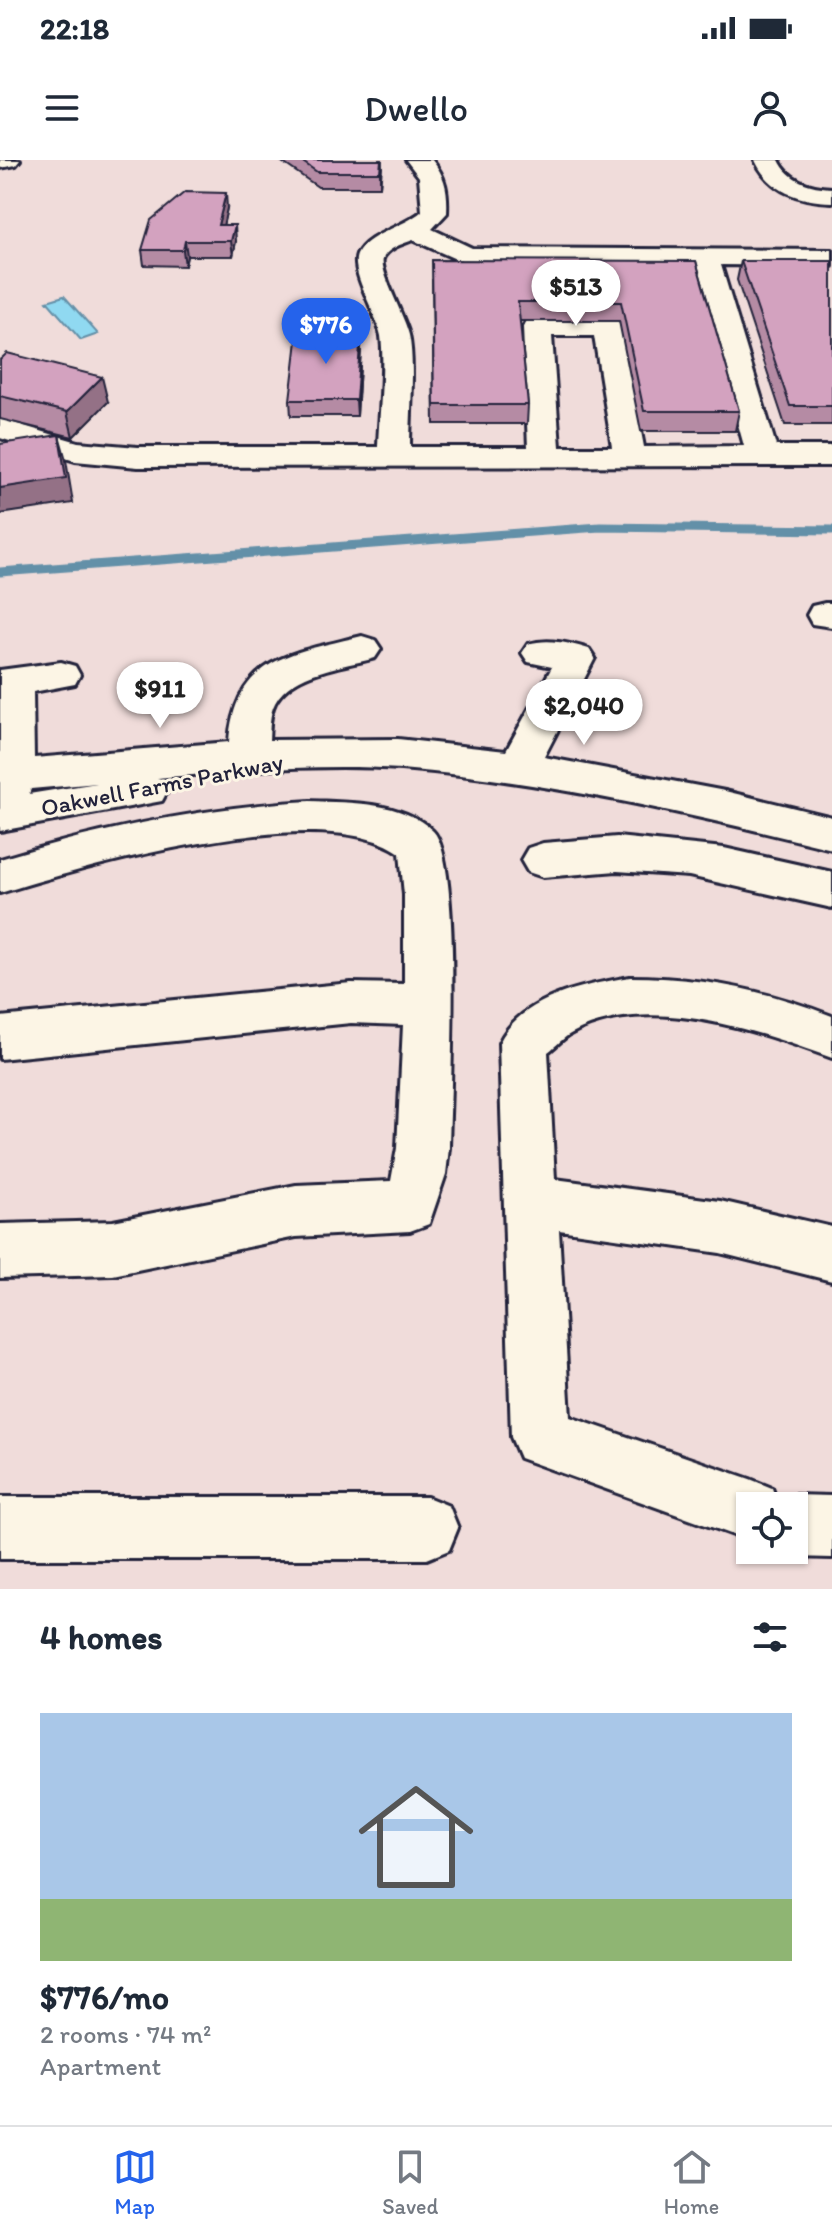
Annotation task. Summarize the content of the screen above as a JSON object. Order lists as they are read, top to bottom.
{
  "streets": {
    "street": ["Oakwell Farms Parkway"]
  },
  "page": {
    "status": "22:18",
    "header": "Dwello",
    "price": [
      "$513",
      "$776",
      "$911",
      "$2,040"
    ],
    "heading": "4 homes",
    "list": [
      {
        "name": "$776/mo",
        "note": "2 rooms · 74 m² · Apartment"
      }
    ],
    "tabs": ["Map", "Saved", "Home"]
  }
}
